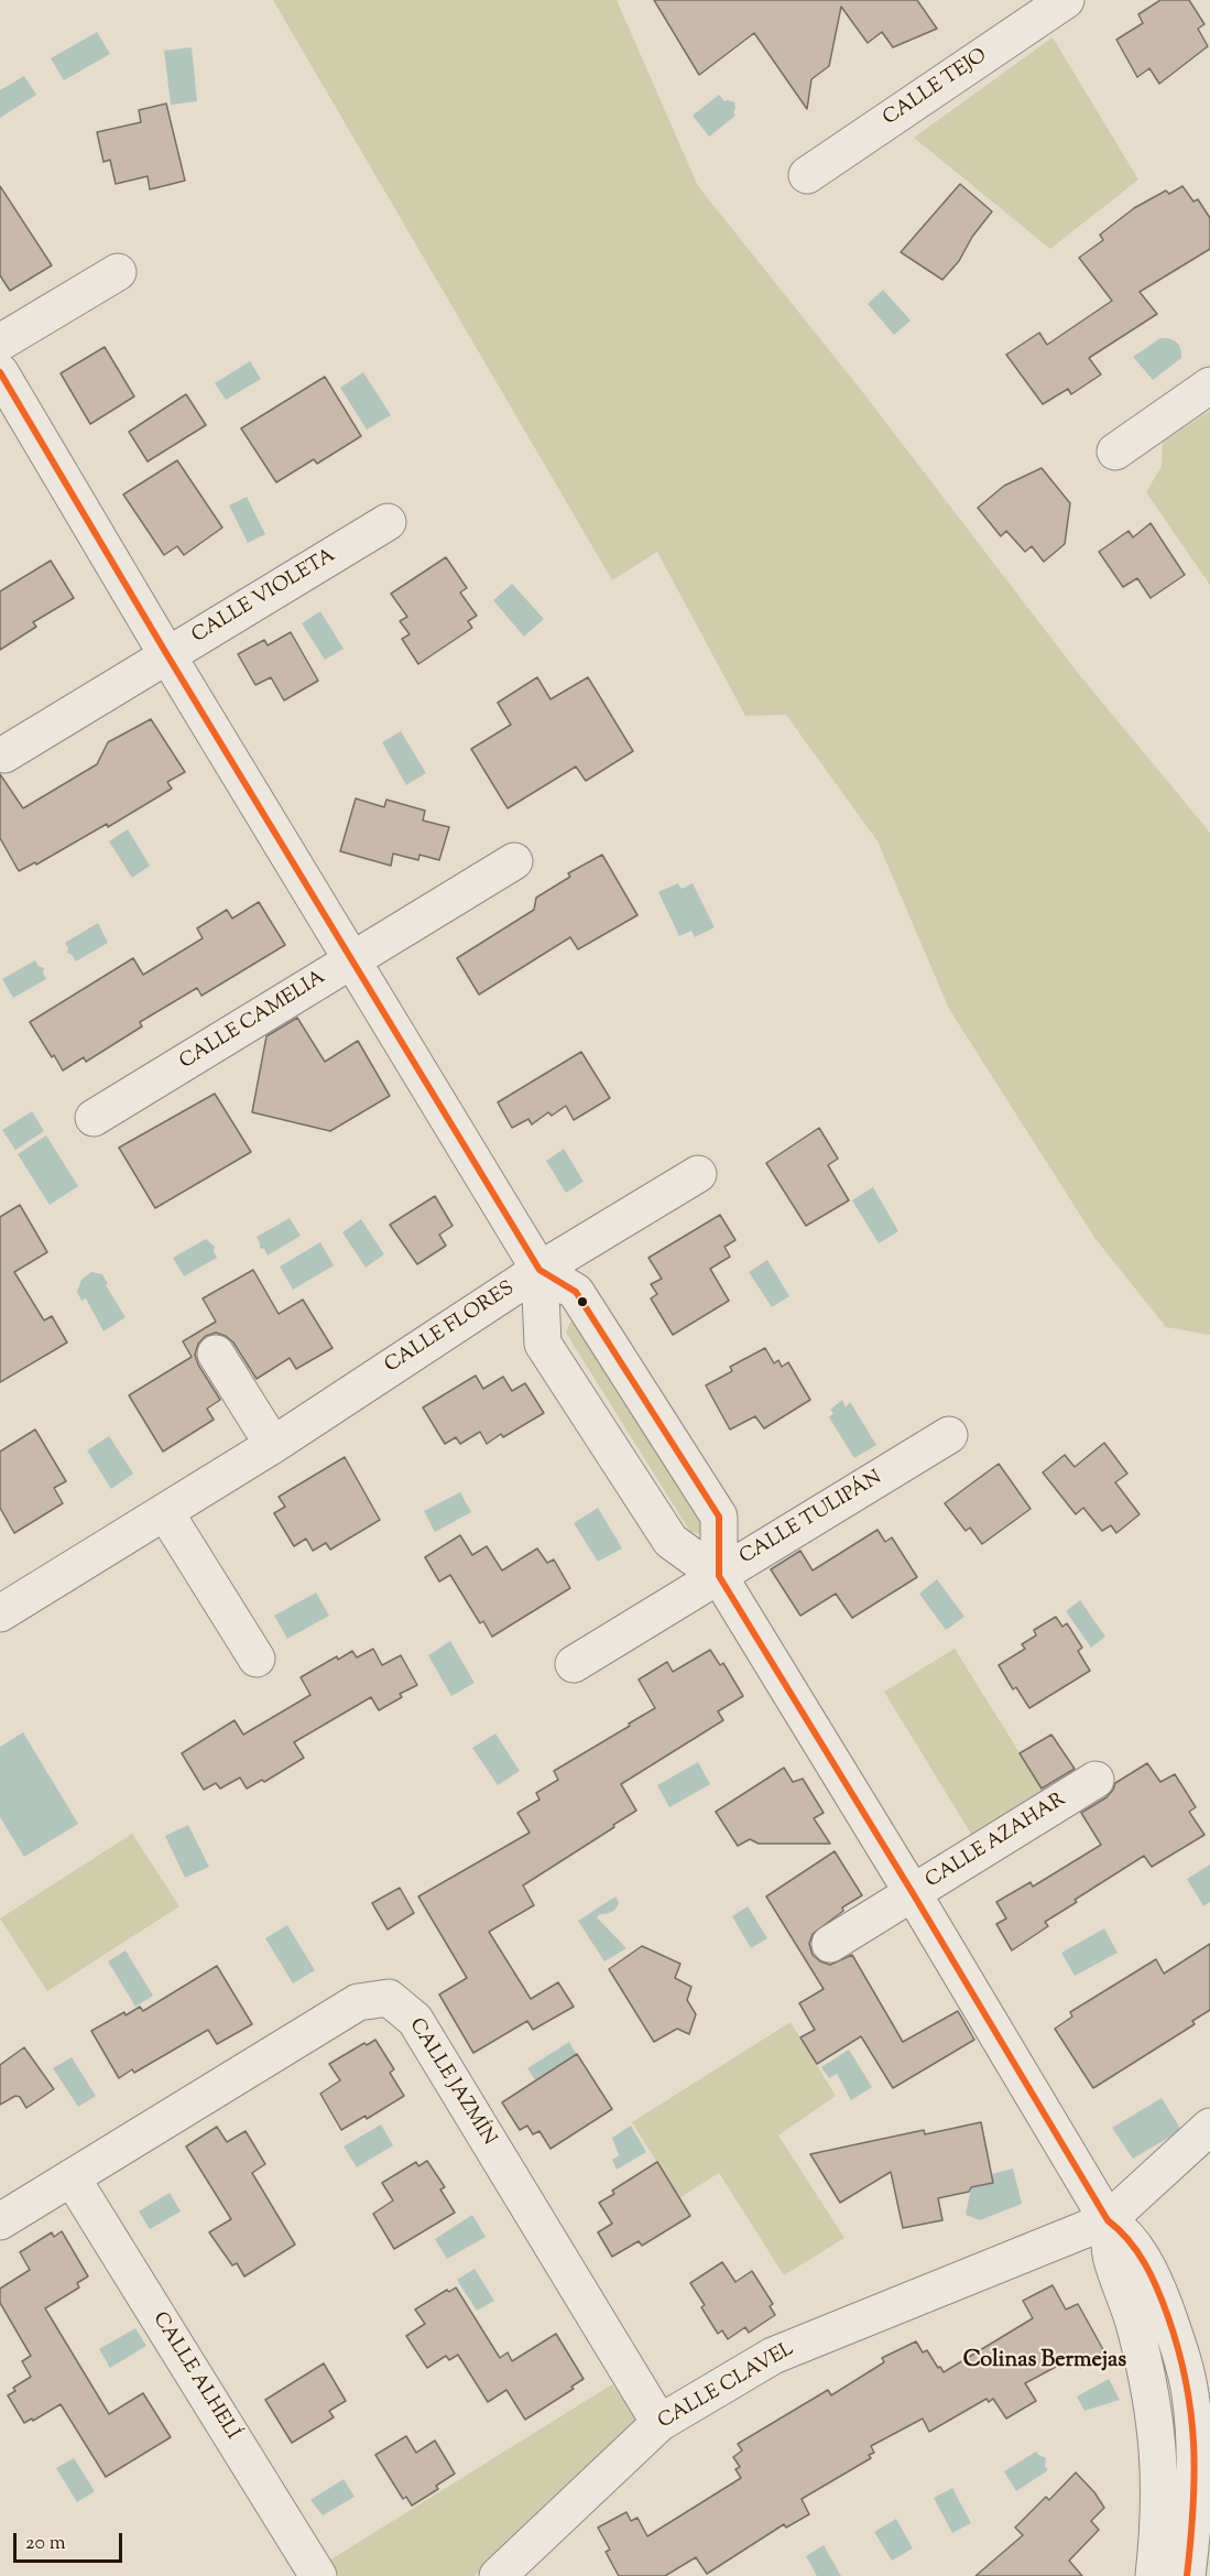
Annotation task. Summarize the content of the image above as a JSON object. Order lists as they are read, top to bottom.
{
  "streets": {
    "street": [
      "CALLE TEJO",
      "CALLE VIOLETA",
      "CALLE CAMELIA",
      "CALLE FLORES",
      "CALLE TULIPÁN",
      "CALLE AZAHAR",
      "CALLE JAZMÍN",
      "CALLE ALHELÍ",
      "CALLE CLAVEL"
    ]
  },
  "crossings": [
    ["CALLE JAZMÍN", "CALLE ALHELÍ"],
    ["CALLE JAZMÍN", "CALLE CLAVEL"]
  ],
  "districts": ["Colinas Bermejas"],
  "scale_bar": "20 m"
}
